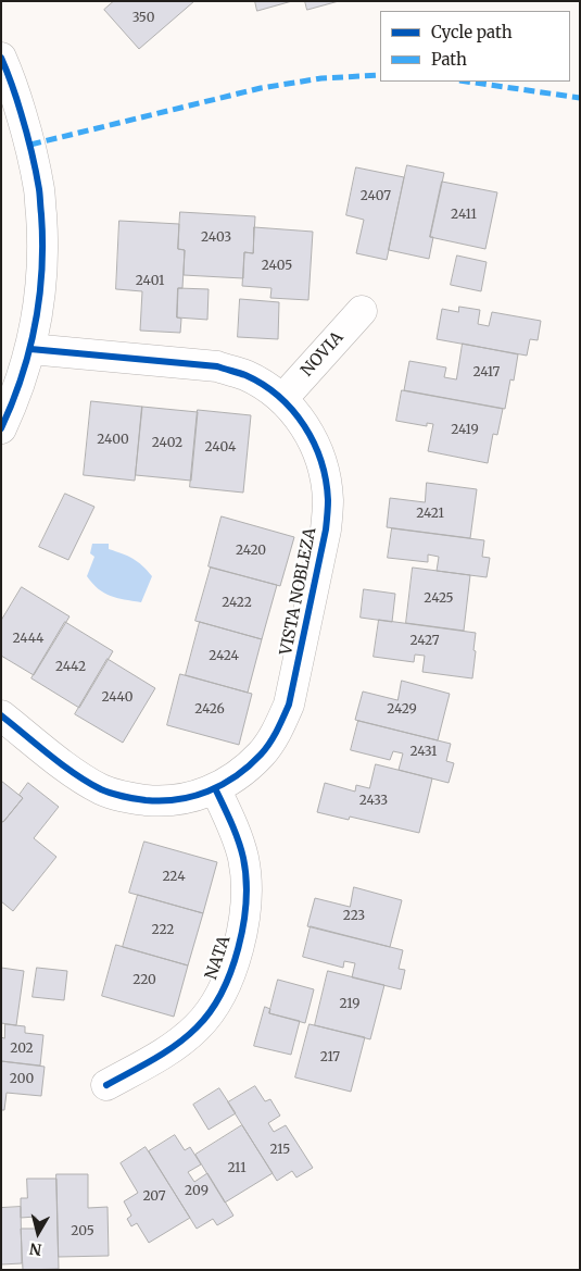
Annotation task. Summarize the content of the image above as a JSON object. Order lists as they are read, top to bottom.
{
  "streets": {
    "street": ["NOVIA", "VISTA NOBLEZA", "NATA"]
  },
  "crossings": [
    ["NOVIA", "VISTA NOBLEZA"],
    ["VISTA NOBLEZA", "NATA"]
  ],
  "house_numbers": [
    "350",
    "2407",
    "2411",
    "2403",
    "2405",
    "2401",
    "2417",
    "2419",
    "2400",
    "2402",
    "2404",
    "2421",
    "2420",
    "2425",
    "2422",
    "2444",
    "2427",
    "2424",
    "2442",
    "2440",
    "2426",
    "2429",
    "2431",
    "2433",
    "224",
    "223",
    "222",
    "220",
    "219",
    "202",
    "217",
    "200",
    "215",
    "211",
    "209",
    "207",
    "205"
  ],
  "legend": ["Cycle path", "Path"],
  "north": "bottom"
}
